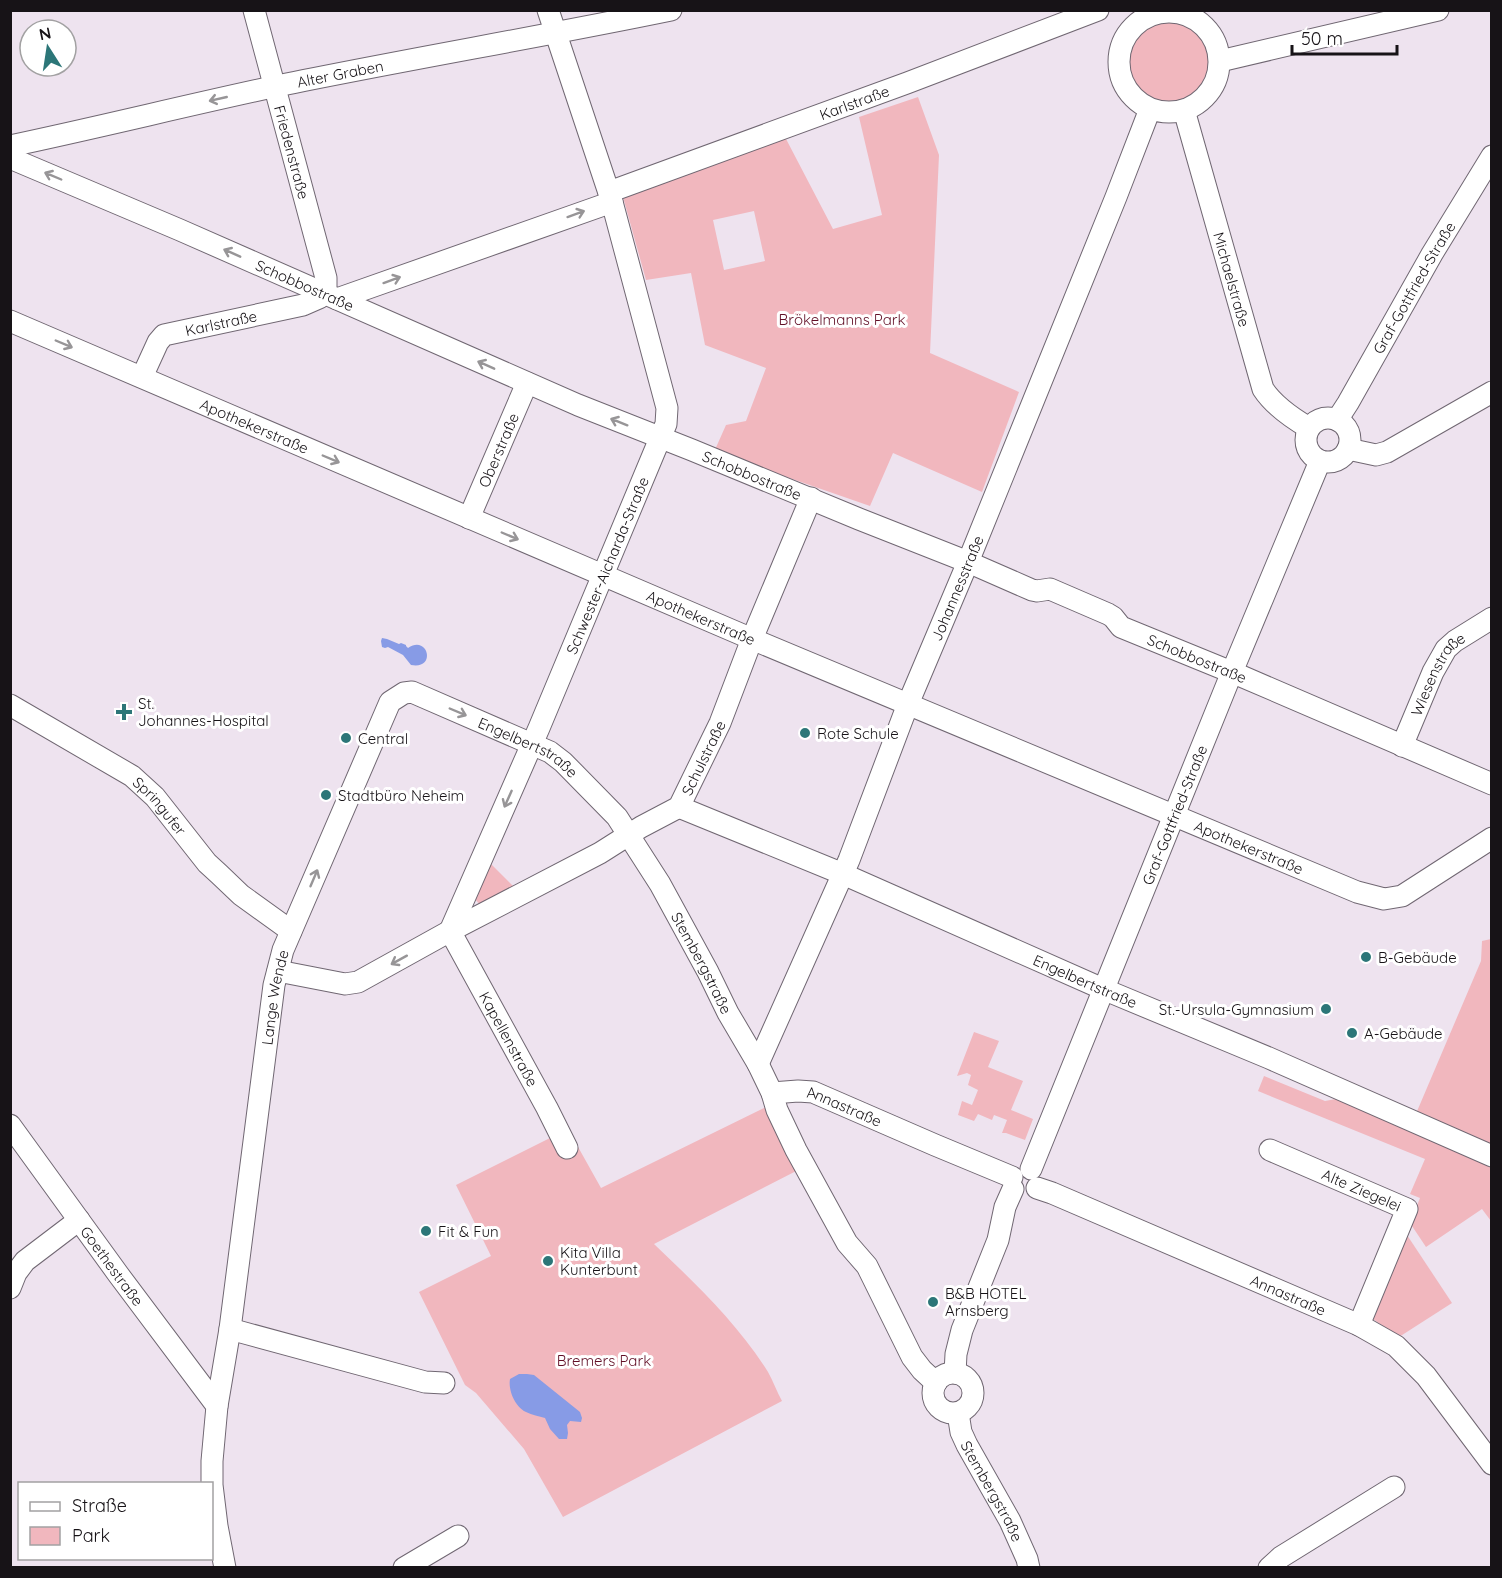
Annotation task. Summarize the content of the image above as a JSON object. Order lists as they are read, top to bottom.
{
  "streets": {
    "street": [
      "Alter Graben",
      "Karlstraße",
      "Friedenstraße",
      "Michaelstraße",
      "Schobbostraße",
      "Graf-Gottfried-Straße",
      "Apothekerstraße",
      "Oberstraße",
      "Schwester-Aicharda-Straße",
      "Johannesstraße",
      "Wiesenstraße",
      "Engelbertstraße",
      "Schulstraße",
      "Springufer",
      "Stembergstraße",
      "Lange Wende",
      "Kapellenstraße",
      "Annastraße",
      "Alte Ziegelei",
      "Goethestraße"
    ]
  },
  "crossings": [
    ["Alter Graben", "Friedenstraße"],
    ["Alter Graben", "Schwester-Aicharda-Straße"],
    ["Karlstraße", "Friedenstraße"],
    ["Karlstraße", "Schobbostraße"],
    ["Karlstraße", "Apothekerstraße"],
    ["Karlstraße", "Schwester-Aicharda-Straße"],
    ["Friedenstraße", "Schobbostraße"],
    ["Michaelstraße", "Graf-Gottfried-Straße"],
    ["Michaelstraße", "Johannesstraße"],
    ["Schobbostraße", "Graf-Gottfried-Straße"],
    ["Schobbostraße", "Oberstraße"],
    ["Schobbostraße", "Schwester-Aicharda-Straße"],
    ["Schobbostraße", "Johannesstraße"],
    ["Schobbostraße", "Wiesenstraße"],
    ["Schobbostraße", "Schulstraße"],
    ["Graf-Gottfried-Straße", "Apothekerstraße"],
    ["Graf-Gottfried-Straße", "Engelbertstraße"],
    ["Graf-Gottfried-Straße", "Stembergstraße"],
    ["Graf-Gottfried-Straße", "Annastraße"],
    ["Apothekerstraße", "Oberstraße"],
    ["Apothekerstraße", "Schwester-Aicharda-Straße"],
    ["Apothekerstraße", "Johannesstraße"],
    ["Apothekerstraße", "Schulstraße"],
    ["Schwester-Aicharda-Straße", "Engelbertstraße"],
    ["Schwester-Aicharda-Straße", "Schulstraße"],
    ["Schwester-Aicharda-Straße", "Kapellenstraße"],
    ["Johannesstraße", "Engelbertstraße"],
    ["Johannesstraße", "Stembergstraße"],
    ["Engelbertstraße", "Schulstraße"],
    ["Engelbertstraße", "Stembergstraße"],
    ["Engelbertstraße", "Lange Wende"],
    ["Schulstraße", "Stembergstraße"],
    ["Schulstraße", "Kapellenstraße"],
    ["Springufer", "Lange Wende"],
    ["Stembergstraße", "Annastraße"],
    ["Lange Wende", "Goethestraße"],
    ["Annastraße", "Alte Ziegelei"]
  ],
  "one_way": ["Alter Graben", "Schobbostraße", "Apothekerstraße"],
  "parks": ["Brökelmanns Park", "Bremers Park"],
  "places": {
    "health": ["St. Johannes-Hospital"],
    "other": [
      "Rote Schule",
      "Central",
      "Stadtbüro Neheim",
      "B-Gebäude",
      "St.-Ursula-Gymnasium",
      "A-Gebäude",
      "Fit & Fun",
      "Kita Villa Kunterbunt",
      "B&B HOTEL Arnsberg"
    ]
  },
  "legend": ["Straße", "Park"],
  "scale_bar": "50 m",
  "north": "top"
}
